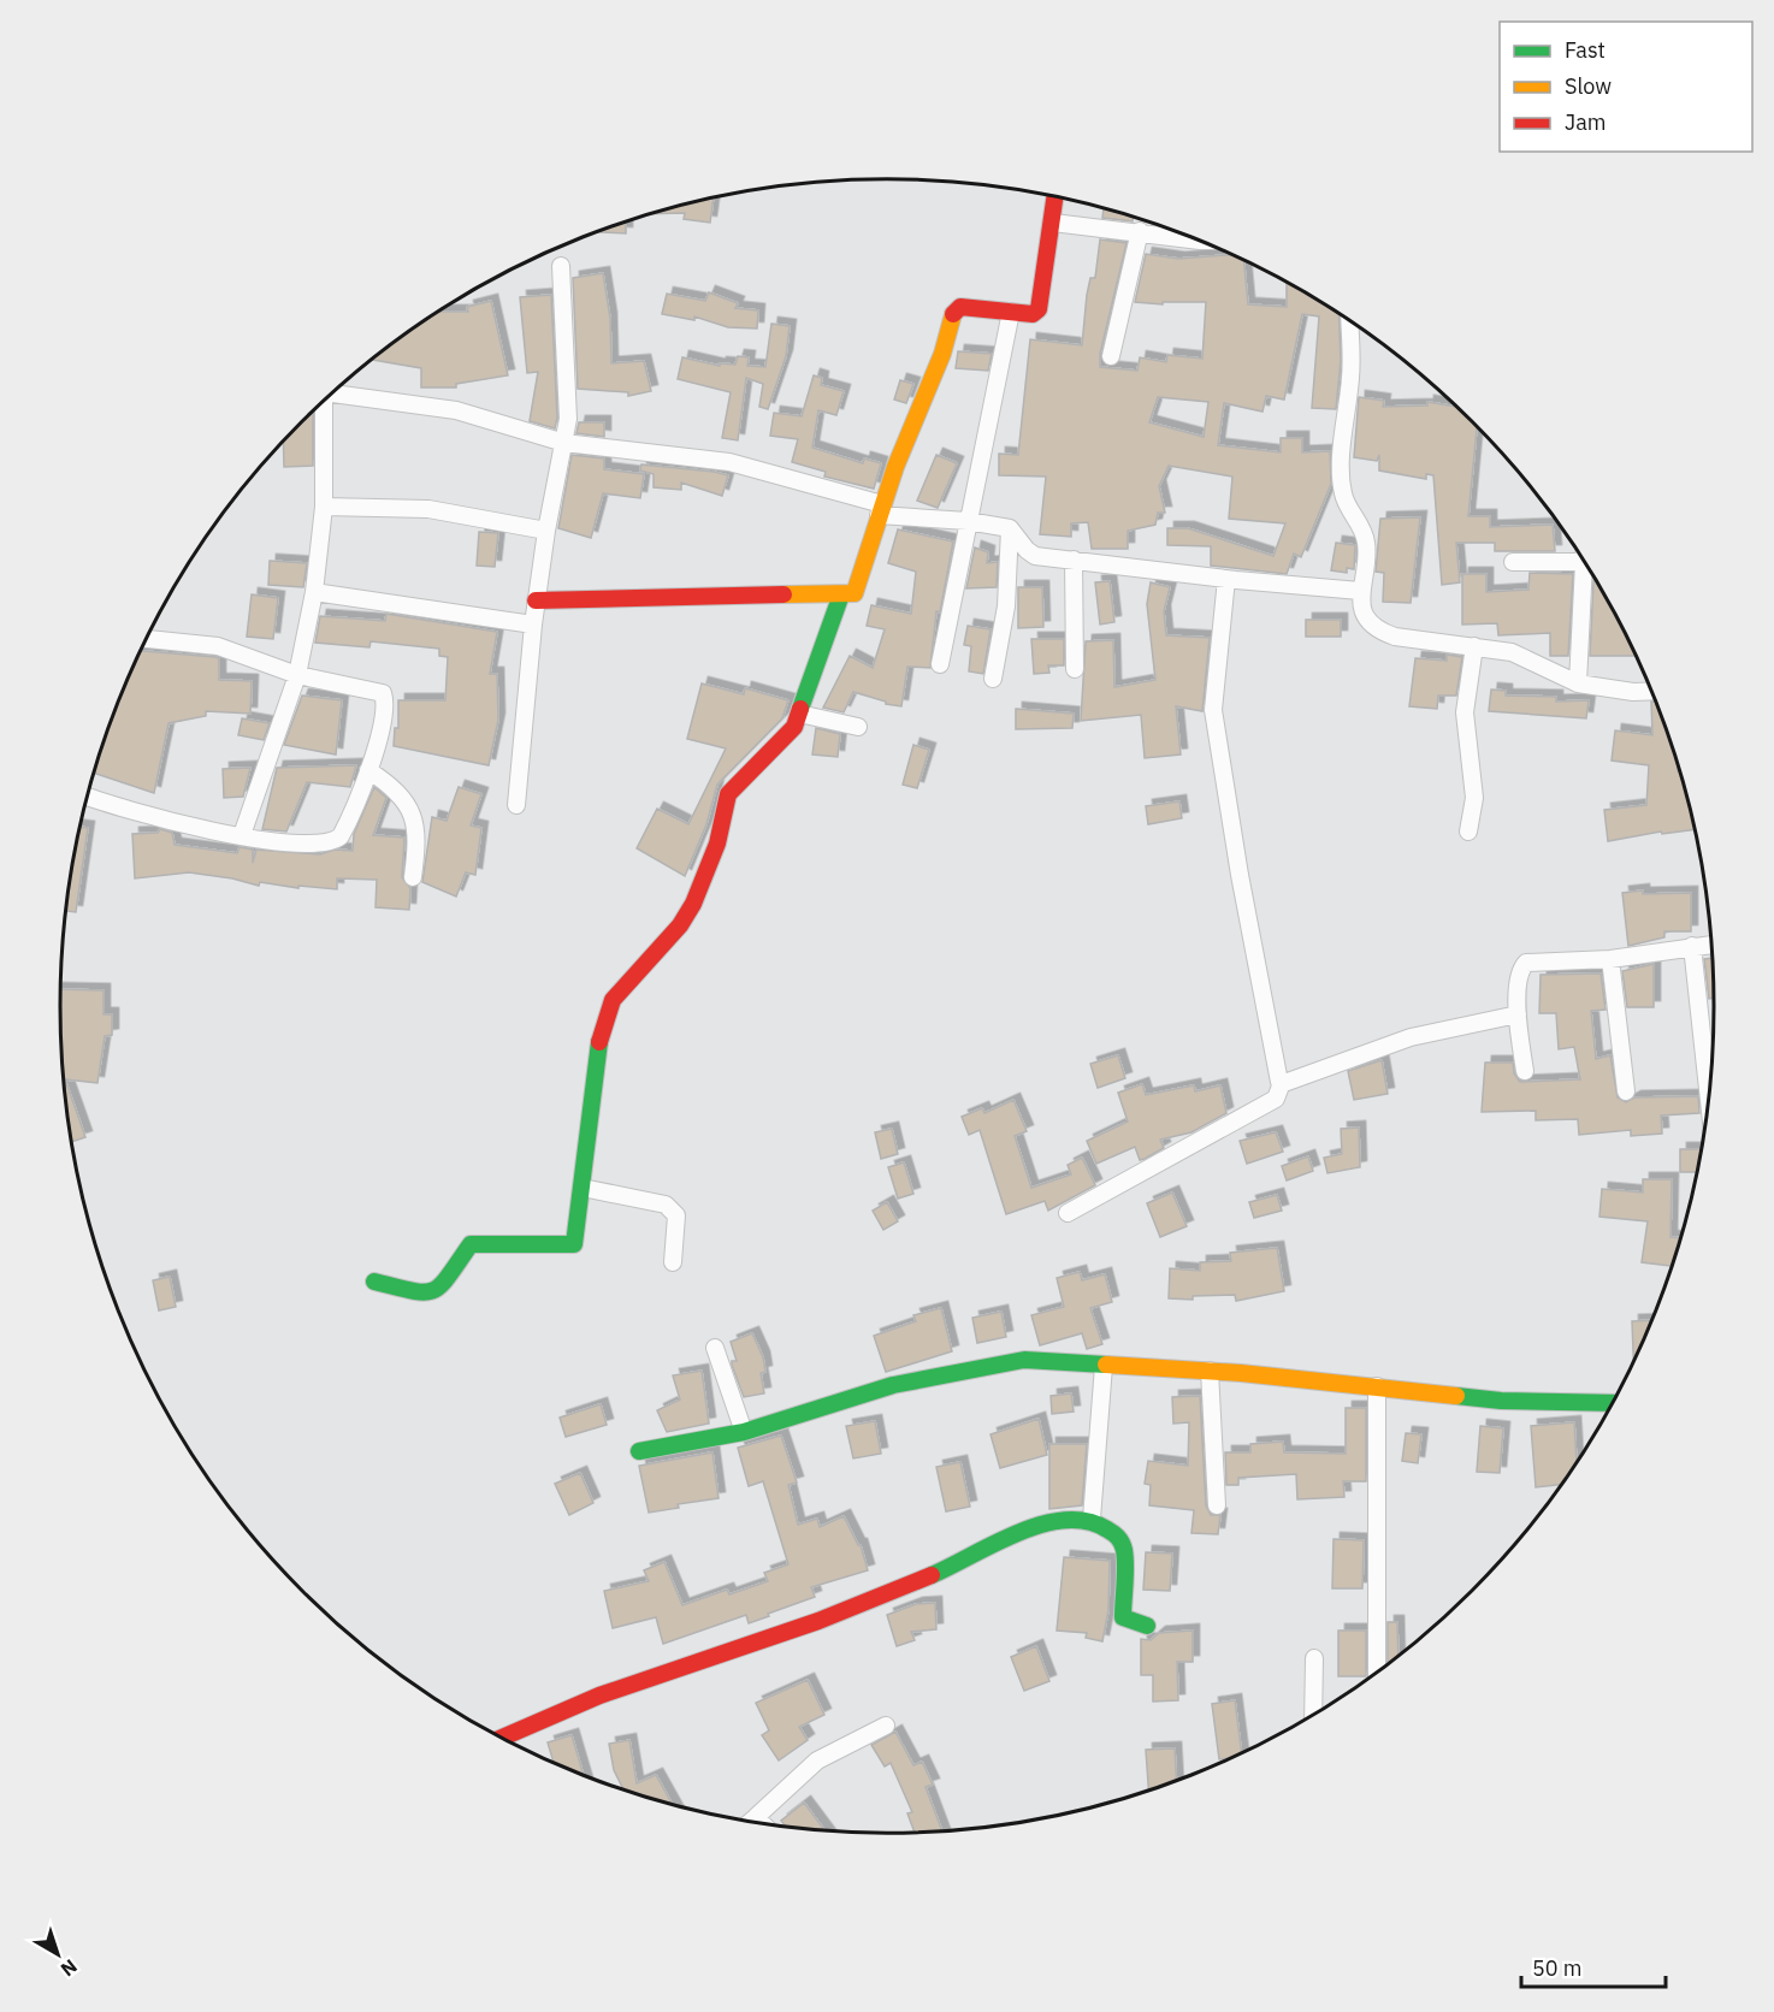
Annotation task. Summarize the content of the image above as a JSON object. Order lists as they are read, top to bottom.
{
  "legend": ["Fast", "Slow", "Jam"],
  "scale_bar": "50 m",
  "north": "bottom right"
}
